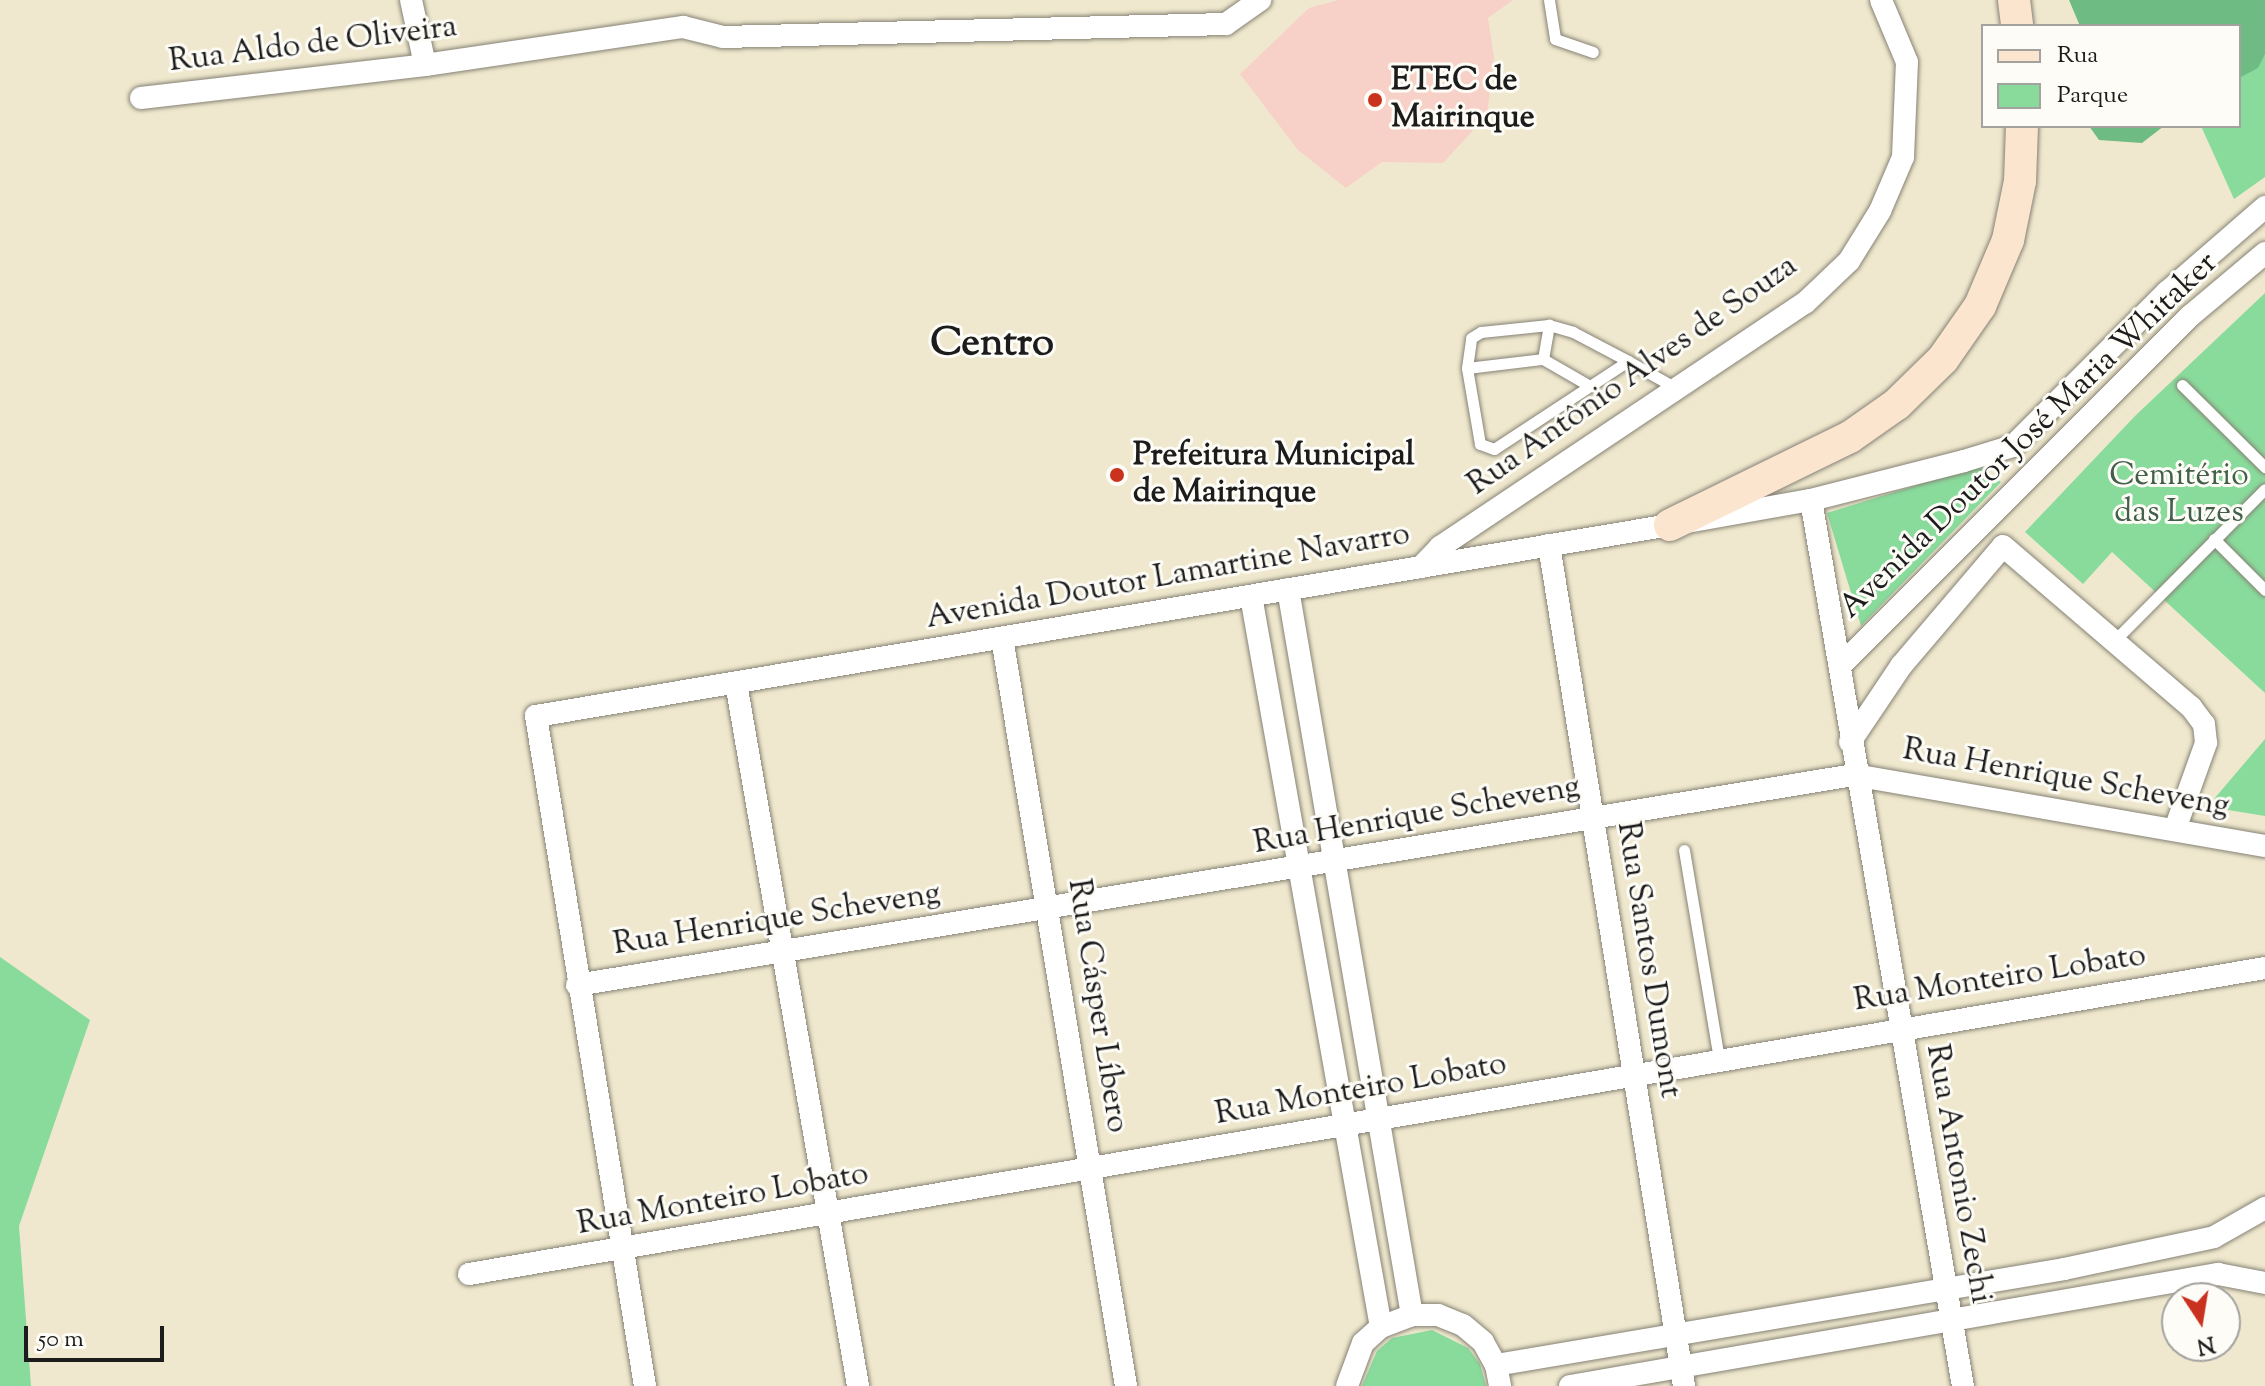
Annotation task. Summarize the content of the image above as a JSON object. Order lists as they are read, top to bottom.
{
  "streets": {
    "street": [
      "Rua Aldo de Oliveira",
      "Rua Antônio Alves de Souza",
      "Avenida Doutor José Maria Whitaker",
      "Avenida Doutor Lamartine Navarro",
      "Rua Henrique Scheveng",
      "Rua Santos Dumont",
      "Rua Monteiro Lobato",
      "Rua Cásper Líbero",
      "Rua Antonio Zechi"
    ]
  },
  "crossings": [
    ["Rua Antônio Alves de Souza", "Avenida Doutor Lamartine Navarro"],
    ["Avenida Doutor José Maria Whitaker", "Avenida Doutor Lamartine Navarro"],
    ["Avenida Doutor José Maria Whitaker", "Rua Antonio Zechi"],
    ["Avenida Doutor Lamartine Navarro", "Rua Henrique Scheveng"],
    ["Avenida Doutor Lamartine Navarro", "Rua Santos Dumont"],
    ["Avenida Doutor Lamartine Navarro", "Rua Cásper Líbero"],
    ["Avenida Doutor Lamartine Navarro", "Rua Antonio Zechi"],
    ["Rua Henrique Scheveng", "Rua Santos Dumont"],
    ["Rua Henrique Scheveng", "Rua Cásper Líbero"],
    ["Rua Henrique Scheveng", "Rua Antonio Zechi"],
    ["Rua Santos Dumont", "Rua Monteiro Lobato"],
    ["Rua Monteiro Lobato", "Rua Cásper Líbero"],
    ["Rua Monteiro Lobato", "Rua Antonio Zechi"]
  ],
  "districts": ["Centro"],
  "parks": ["Cemitério das Luzes"],
  "places": ["ETEC de Mairinque", "Prefeitura Municipal de Mairinque"],
  "legend": ["Rua", "Parque"],
  "scale_bar": "50 m",
  "north": "bottom"
}
